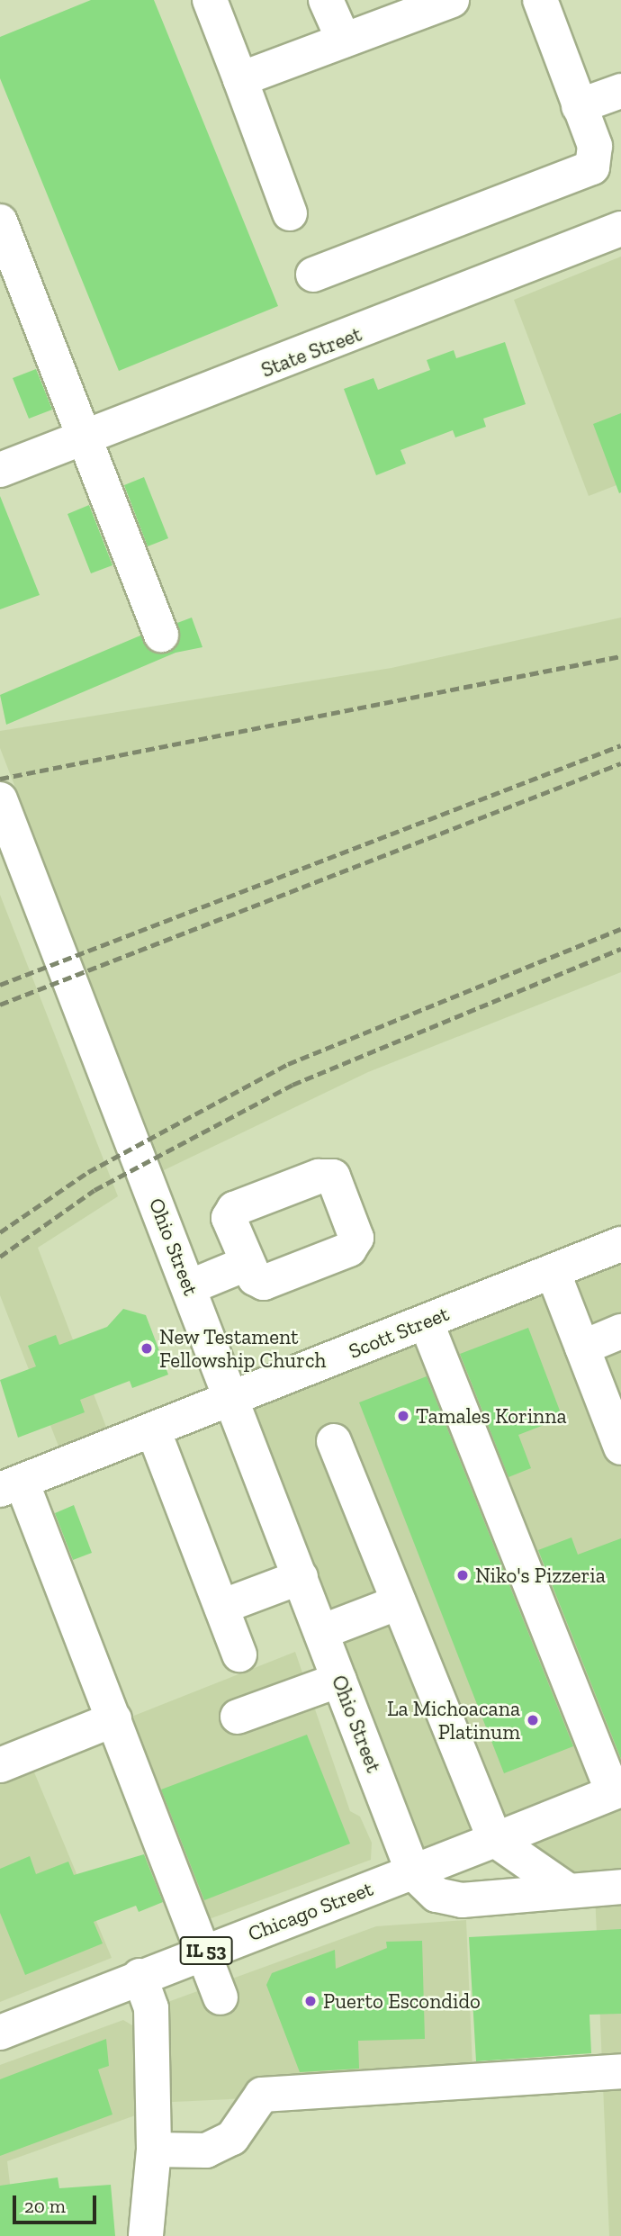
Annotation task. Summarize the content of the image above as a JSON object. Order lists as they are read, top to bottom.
{
  "streets": {
    "street": [
      "State Street",
      "Ohio Street",
      "Scott Street",
      "Chicago Street",
      "IL 53"
    ]
  },
  "crossings": [
    ["Ohio Street", "Scott Street"],
    ["Ohio Street", "Chicago Street"]
  ],
  "places": [
    "New Testament Fellowship Church",
    "Tamales Korinna",
    "Niko's Pizzeria",
    "La Michoacana Platinum",
    "Puerto Escondido"
  ],
  "scale_bar": "20 m"
}
